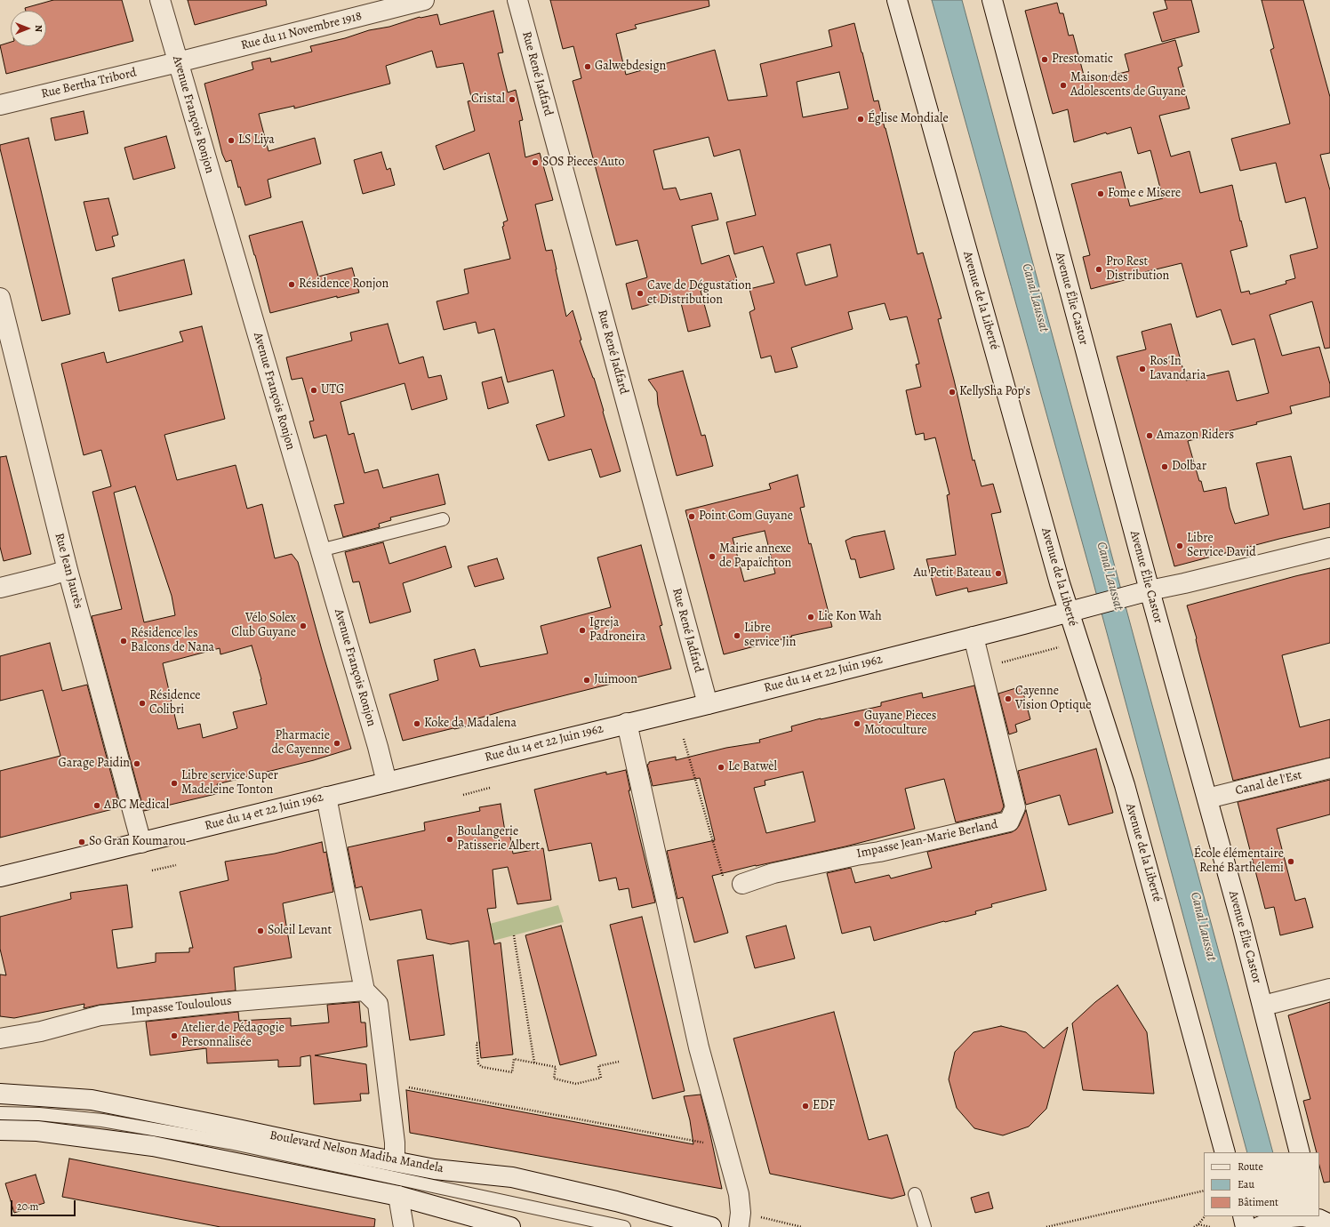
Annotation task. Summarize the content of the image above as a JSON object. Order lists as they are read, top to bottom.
{
  "streets": {
    "street": [
      "Rue du 11 Novembre 1918",
      "Rue René Jadfard",
      "Rue Bertha Tribord",
      "Avenue François Ronjon",
      "Avenue Élie Castor",
      "Avenue de la Liberté",
      "Rue Jean Jaurès",
      "Rue du 14 et 22 Juin 1962",
      "Canal de l'Est",
      "Impasse Jean-Marie Berland",
      "Impasse Touloulous",
      "Boulevard Nelson Madiba Mandela"
    ]
  },
  "crossings": [
    ["Rue du 11 Novembre 1918", "Rue Bertha Tribord"],
    ["Rue du 11 Novembre 1918", "Avenue François Ronjon"],
    ["Rue René Jadfard", "Rue du 14 et 22 Juin 1962"],
    ["Rue Bertha Tribord", "Avenue François Ronjon"],
    ["Avenue François Ronjon", "Rue du 14 et 22 Juin 1962"],
    ["Avenue Élie Castor", "Rue du 14 et 22 Juin 1962"],
    ["Avenue Élie Castor", "Canal de l'Est"],
    ["Avenue de la Liberté", "Rue du 14 et 22 Juin 1962"],
    ["Rue Jean Jaurès", "Rue du 14 et 22 Juin 1962"],
    ["Rue du 14 et 22 Juin 1962", "Impasse Jean-Marie Berland"]
  ],
  "water": ["Canal Laussat"],
  "places": [
    "Prestomatic",
    "Galwebdesign",
    "Maison des Adolescents de Guyane",
    "Cristal",
    "Église Mondiale",
    "LS Liya",
    "SOS Pieces Auto",
    "Fome e Misere",
    "Pro Rest Distribution",
    "Résidence Ronjon",
    "Cave de Dégustation et Distribution",
    "Ros'In Lavandaria",
    "UTG",
    "KellySha Pop's",
    "Amazon Riders",
    "Dolbar",
    "Point Com Guyane",
    "Libre Service David",
    "Mairie annexe de Papaïchton",
    "Au Petit Bateau",
    "Lie Kon Wah",
    "Vélo Solex Club Guyane",
    "Igreja Padroneira",
    "Libre service Jin",
    "Résidence les Balcons de Nana",
    "Juimoon",
    "Cayenne Vision Optique",
    "Résidence Colibri",
    "Koke da Madalena",
    "Guyane Pieces Motoculture",
    "Pharmacie de Cayenne",
    "Garage Paidin",
    "Le Batwèl",
    "Libre service Super Madeleine Tonton",
    "ABC Medical",
    "Boulangerie Patisserie Albert",
    "So Gran Koumarou",
    "École élémentaire René Barthélemi",
    "Soleil Levant",
    "Atelier de Pédagogie Personnalisée",
    "EDF"
  ],
  "legend": ["Route", "Eau", "Bâtiment"],
  "scale_bar": "20 m",
  "north": "right"
}
